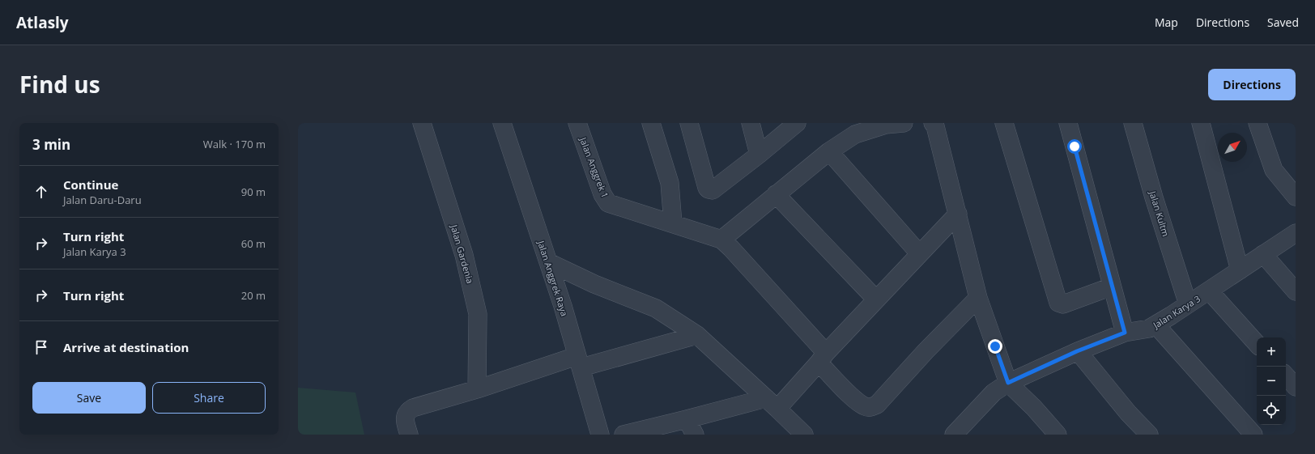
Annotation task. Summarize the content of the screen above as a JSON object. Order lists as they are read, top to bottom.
{
  "streets": {
    "street": [
      "Jalan Anggrek 1",
      "Jalan Kultm",
      "Jalan Gardenia",
      "Jalan Anggrek Raya",
      "Jalan Karya 3"
    ]
  },
  "crossings": [
    ["Jalan Kultm", "Jalan Karya 3"]
  ],
  "north": "top right",
  "page": {
    "header": "Atlasly",
    "nav": ["Map", "Directions", "Saved"],
    "title": "Find us",
    "buttons": [
      "Directions",
      ["Save", "Share"]
    ],
    "heading": ["3 min", "Walk · 170 m"],
    "list": [
      ["Continue", "Jalan Daru-Daru", "90 m"],
      ["Turn right", "Jalan Karya 3", "60 m"],
      ["Turn right", "20 m"],
      "Arrive at destination"
    ],
    "map_buttons": ["+", "−"]
  }
}
